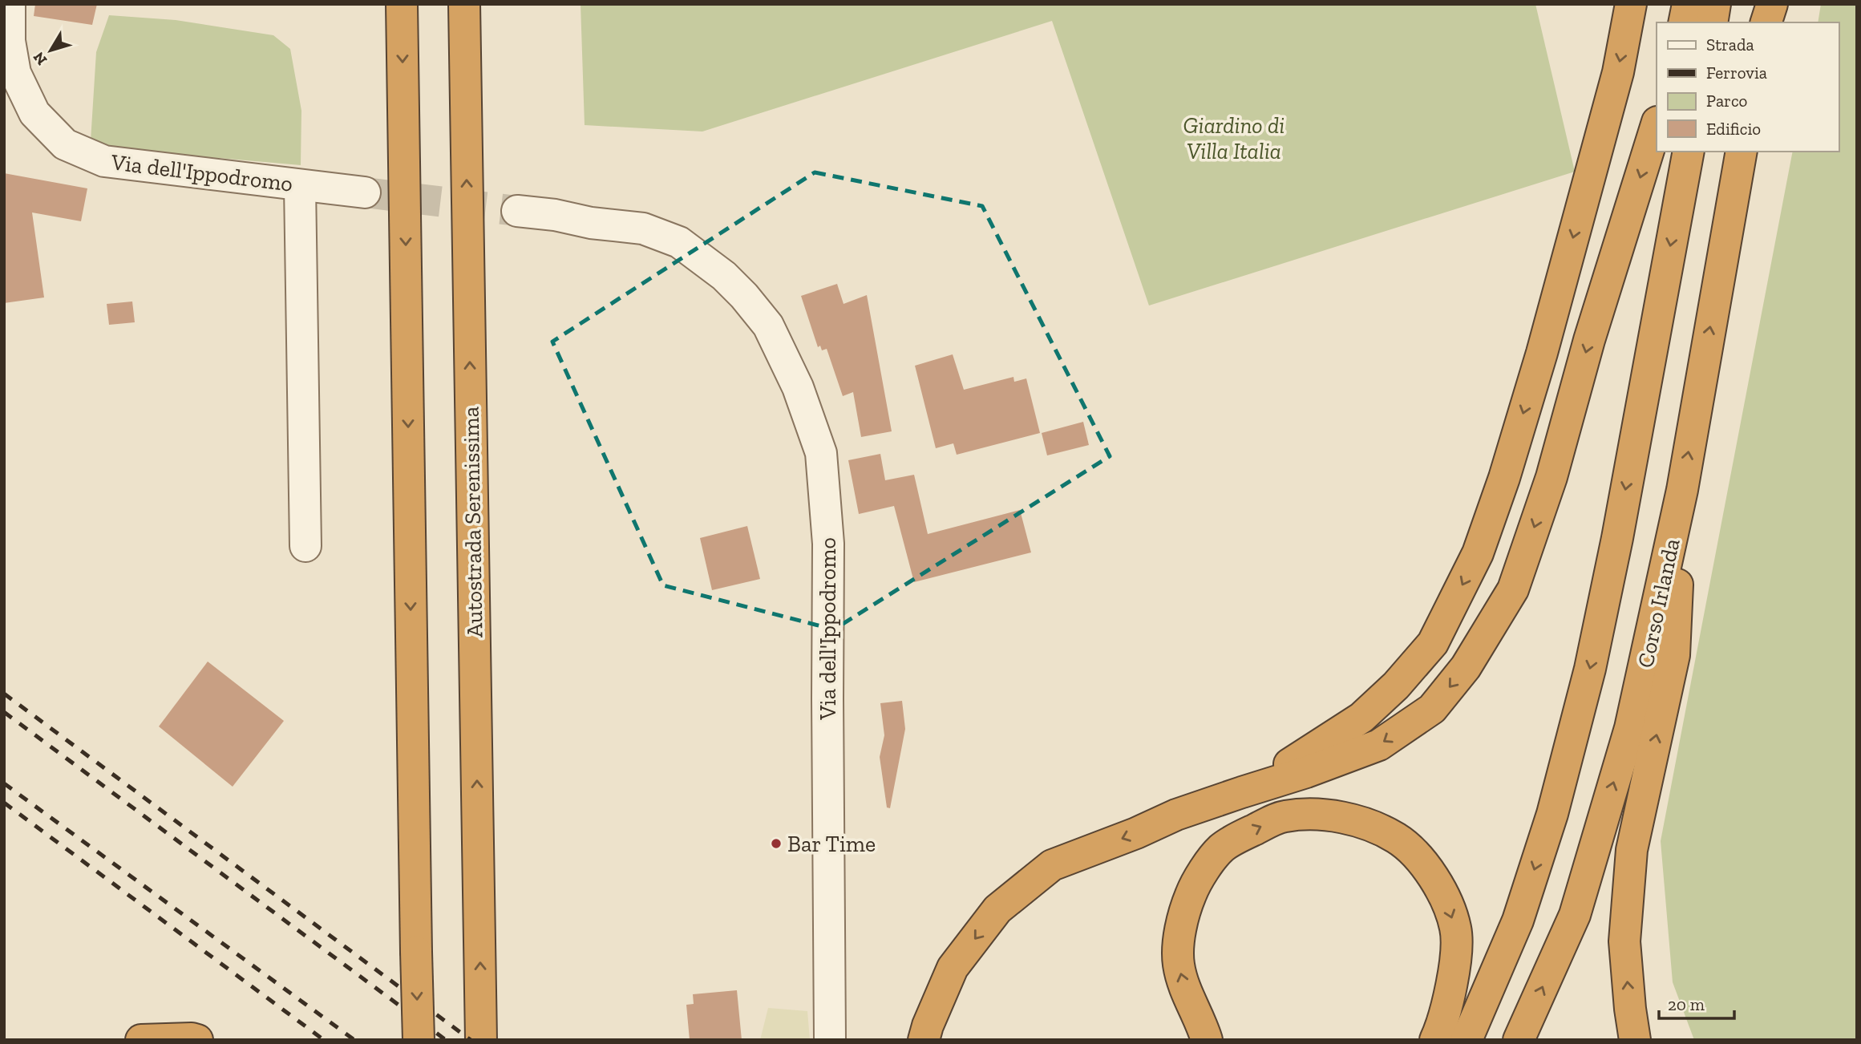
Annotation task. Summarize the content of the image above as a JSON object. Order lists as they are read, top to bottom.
{
  "streets": {
    "highway": ["Autostrada Serenissima", "Corso Irlanda"],
    "street": ["Via dell'Ippodromo"]
  },
  "parks": ["Giardino di Villa Italia"],
  "places": ["Bar Time"],
  "legend": [
    "Strada",
    "Ferrovia",
    "Parco",
    "Edificio"
  ],
  "scale_bar": "20 m",
  "north": "bottom left"
}
